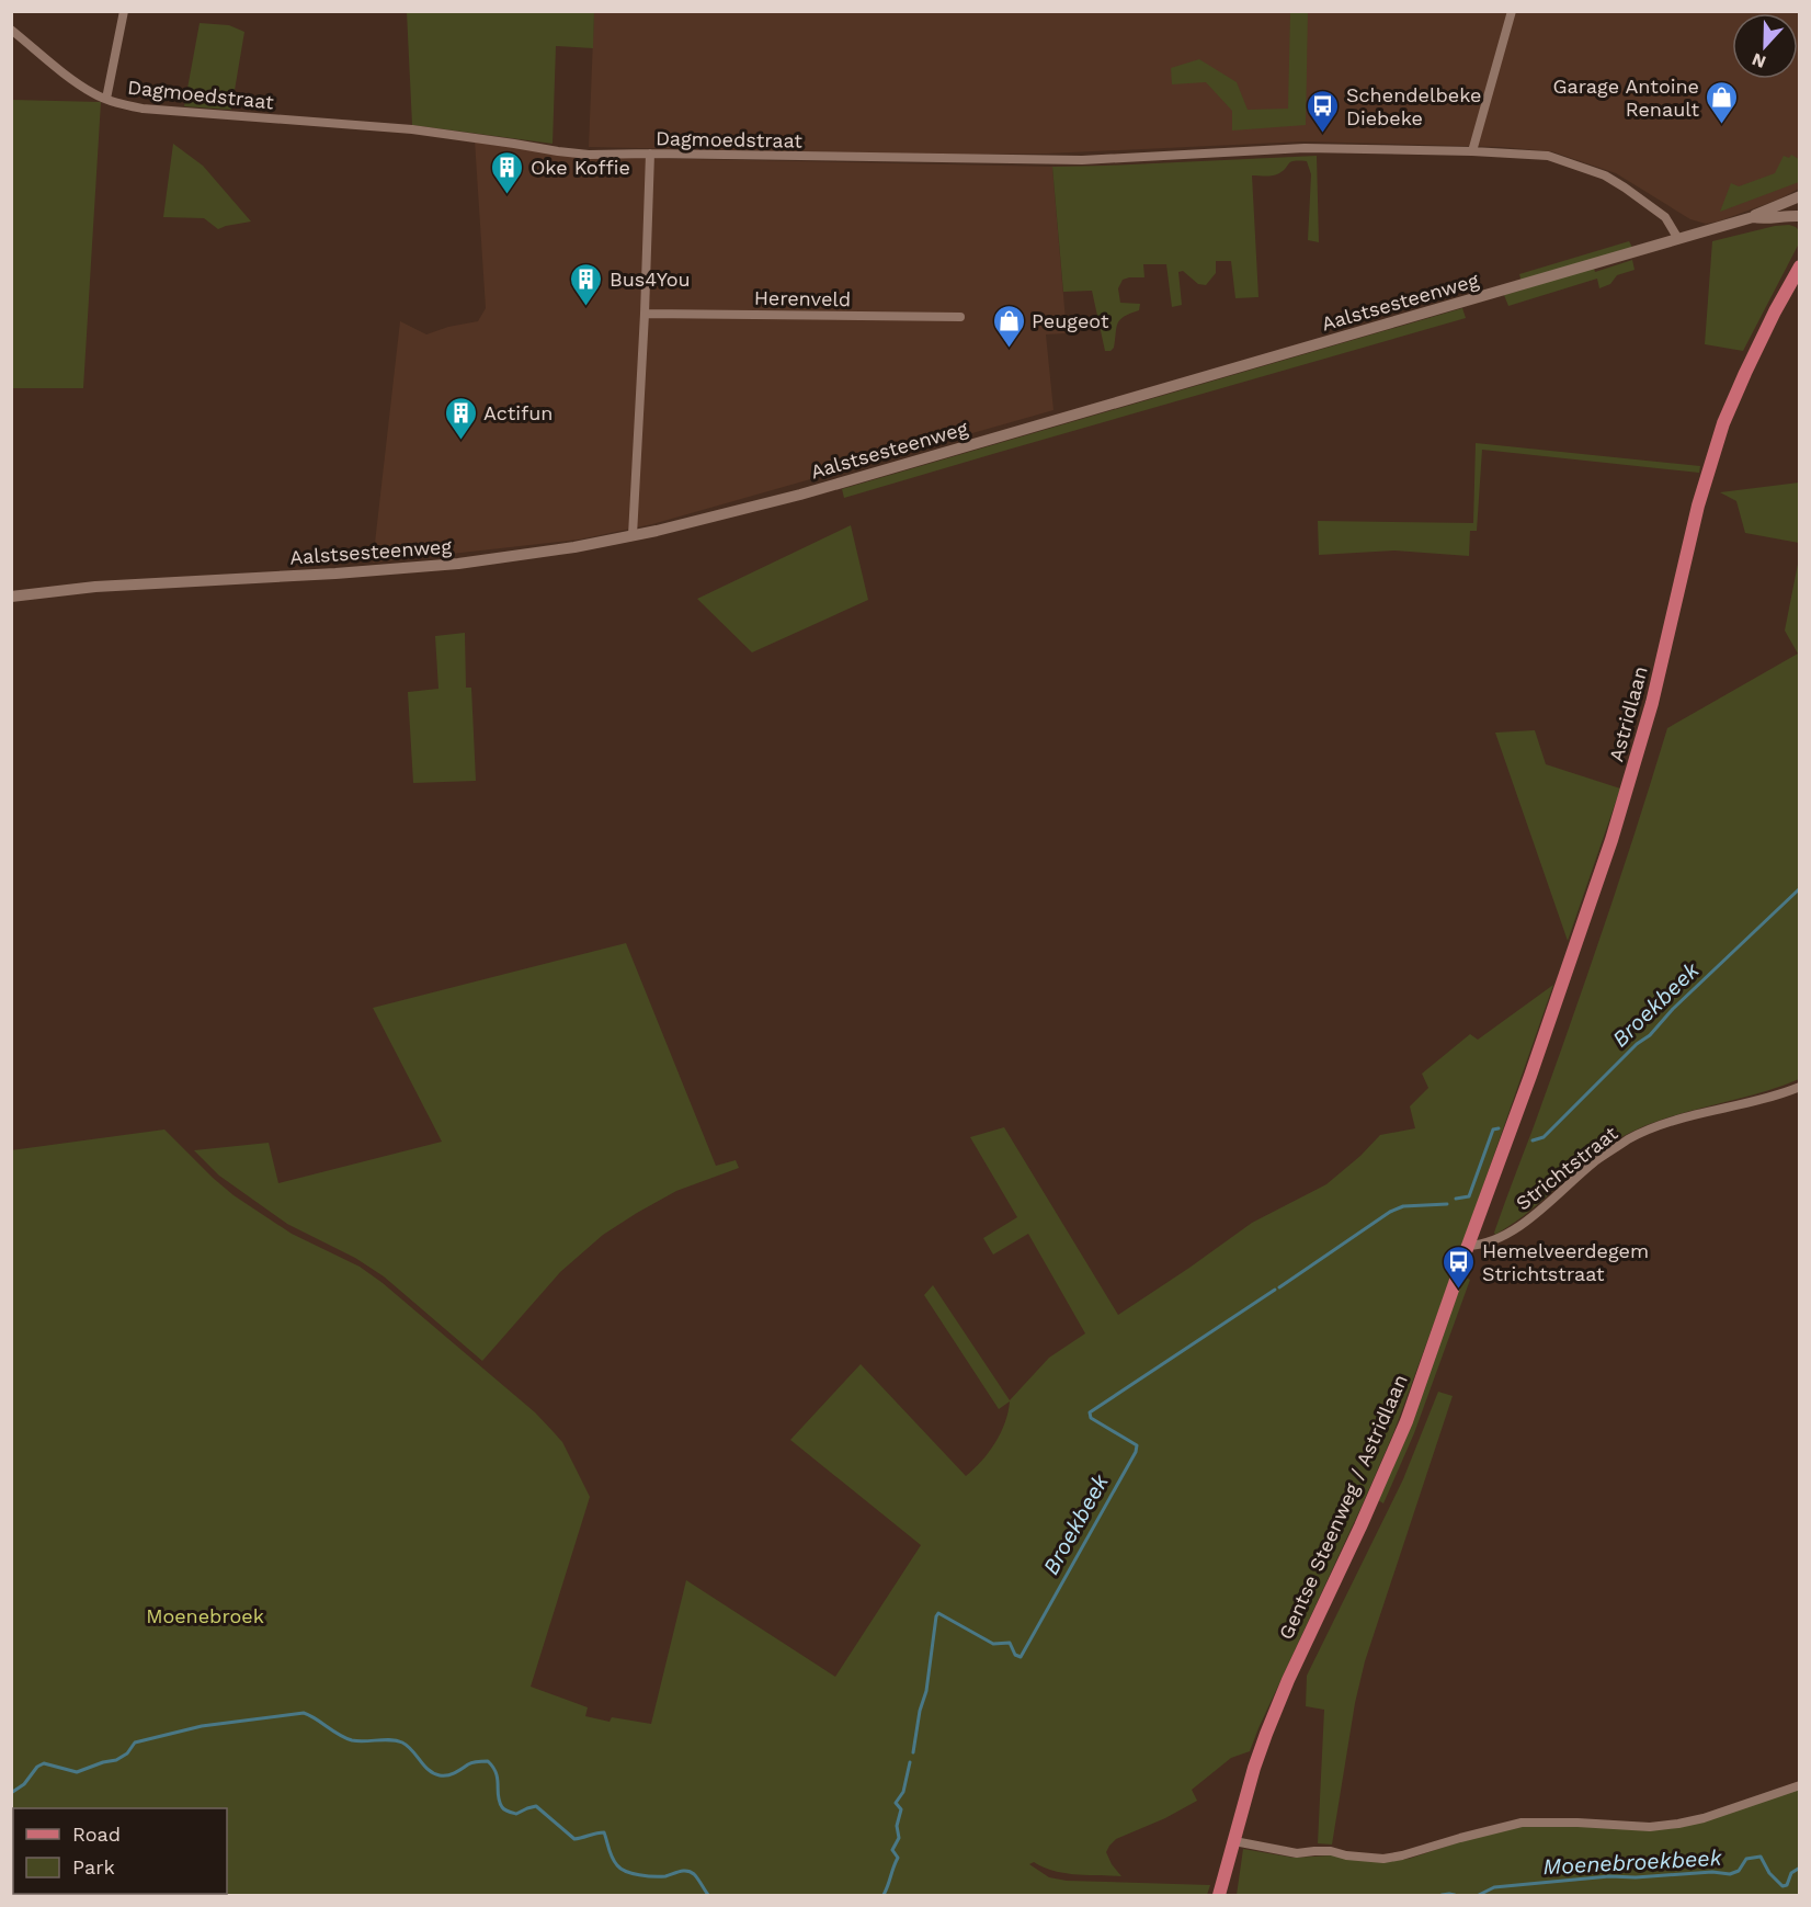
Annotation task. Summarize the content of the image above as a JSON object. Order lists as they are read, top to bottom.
{
  "streets": {
    "main road": ["Aalstsesteenweg", "Astridlaan", "Gentse Steenweg / Astridlaan"],
    "street": ["Dagmoedstraat", "Herenveld", "Strichtstraat"]
  },
  "crossings": [
    ["Dagmoedstraat", "Aalstsesteenweg"],
    ["Astridlaan", "Gentse Steenweg / Astridlaan"],
    ["Strichtstraat", "Gentse Steenweg / Astridlaan"]
  ],
  "water": ["Broekbeek", "Moenebroekbeek"],
  "parks": ["Moenebroek"],
  "places": {
    "shop": ["Garage Antoine Renault", "Peugeot"],
    "bus stop": ["Schendelbeke Diebeke", "Hemelveerdegem Strichtstraat"],
    "building": ["Oke Koffie", "Bus4You", "Actifun"]
  },
  "legend": ["Road", "Park"],
  "north": "bottom"
}
